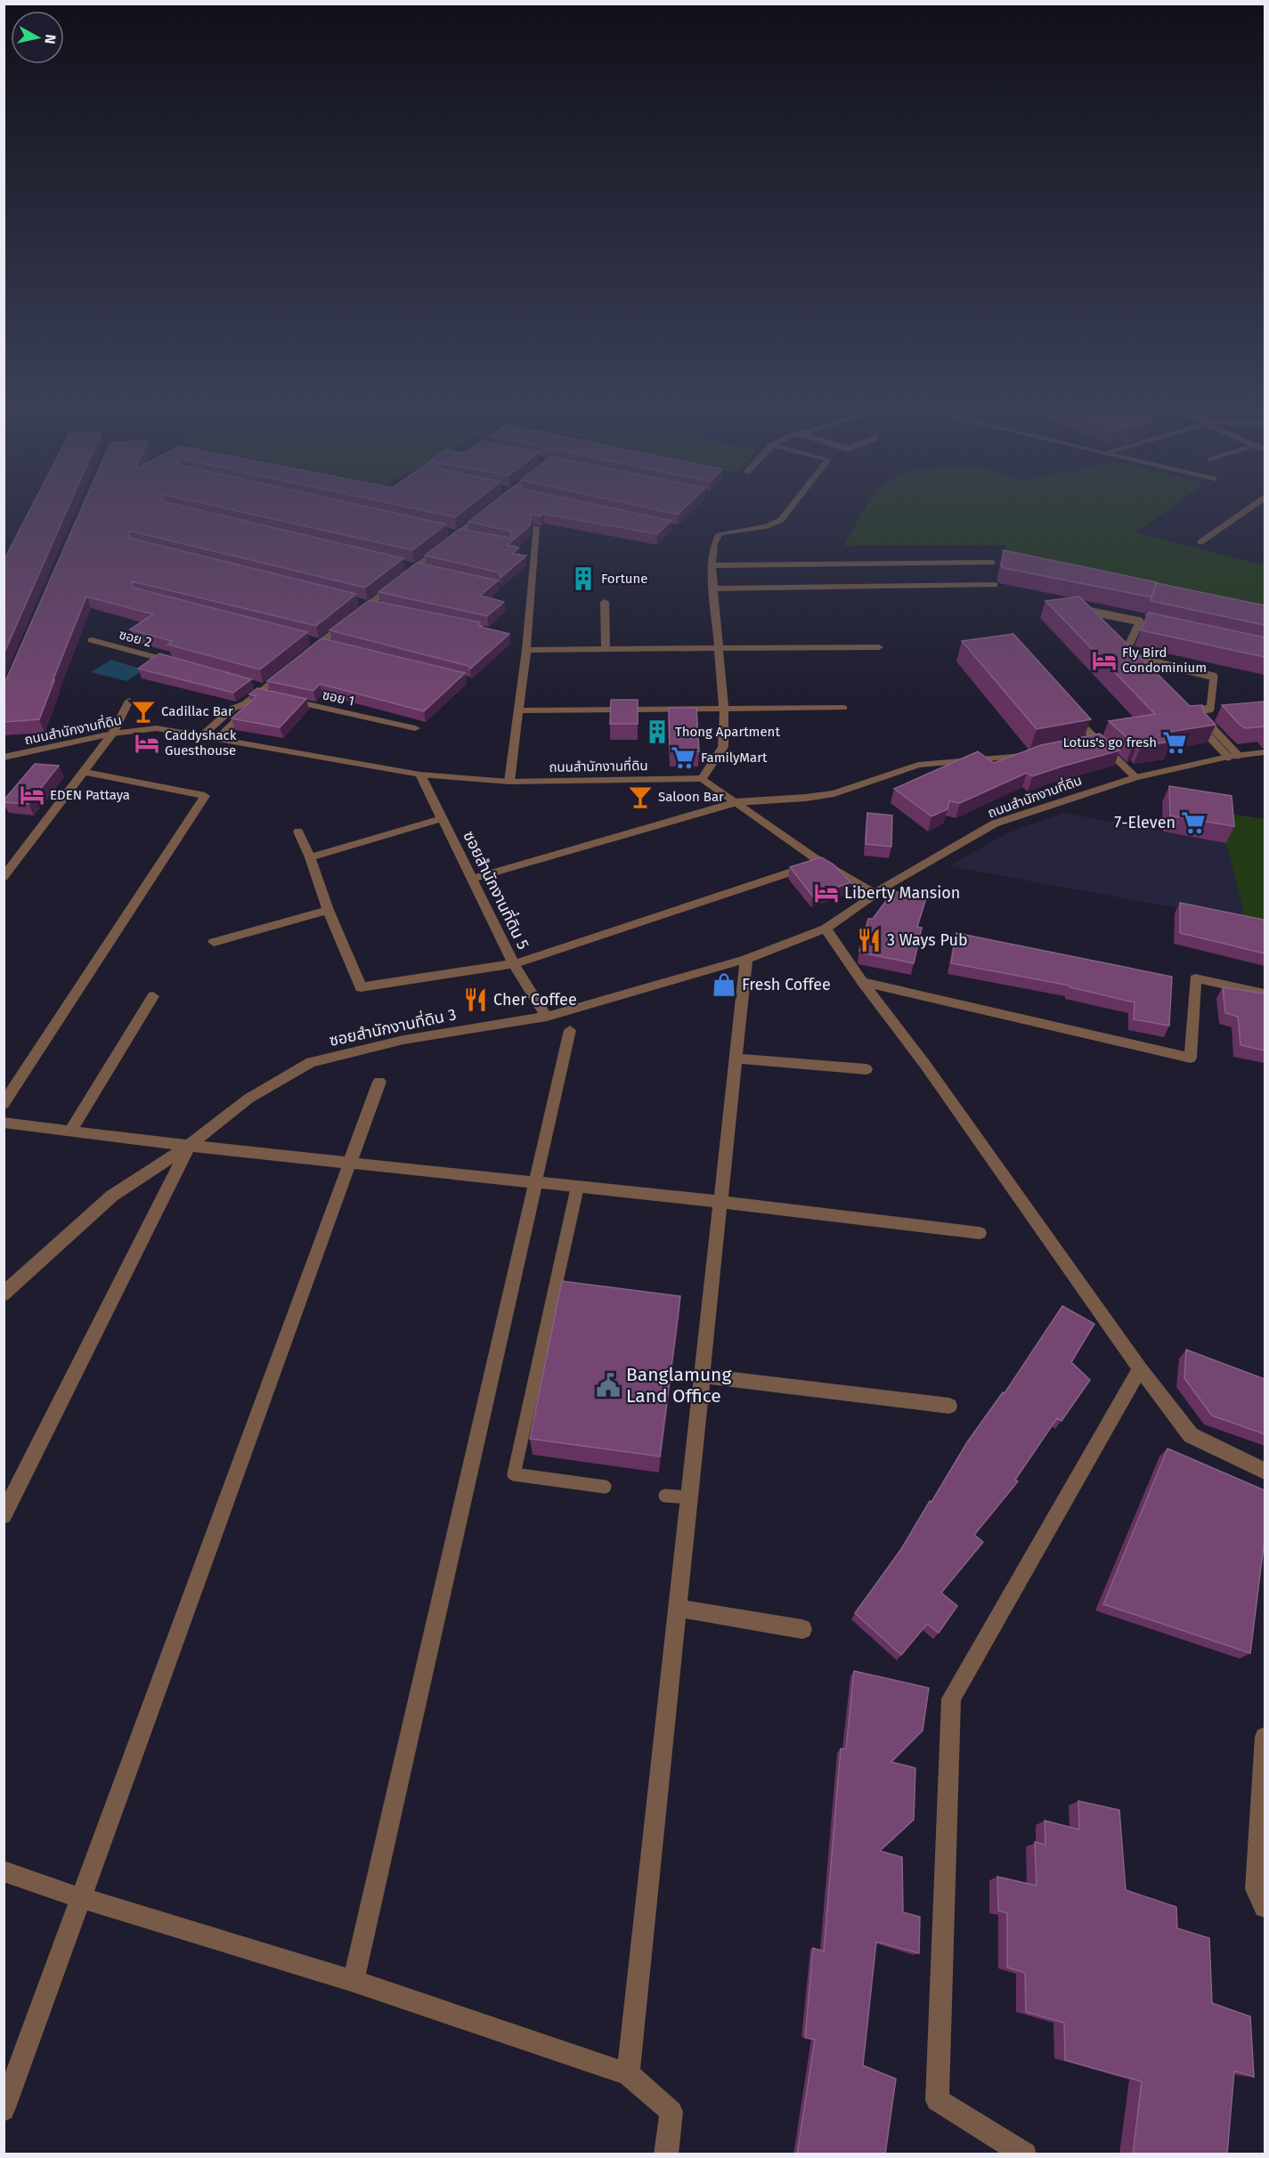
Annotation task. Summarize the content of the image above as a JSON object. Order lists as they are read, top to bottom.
{
  "streets": {
    "street": [
      "ซอย 2",
      "ซอย 1",
      "ถนนสำนักงานที่ดิน",
      "ซอยสำนักงานที่ดิน 5",
      "ซอยสำนักงานที่ดิน 3"
    ]
  },
  "crossings": [
    ["ถนนสำนักงานที่ดิน", "ซอยสำนักงานที่ดิน 5"],
    ["ถนนสำนักงานที่ดิน", "ซอยสำนักงานที่ดิน 3"],
    ["ซอยสำนักงานที่ดิน 5", "ซอยสำนักงานที่ดิน 3"]
  ],
  "places": {
    "building": ["Fortune", "Thong Apartment"],
    "hotel": [
      "Fly Bird Condominium",
      "Caddyshack Guesthouse",
      "EDEN Pattaya",
      "Liberty Mansion"
    ],
    "bar": ["Cadillac Bar", "Saloon Bar"],
    "supermarket": ["Lotus's go fresh", "FamilyMart", "7-Eleven"],
    "restaurant": ["3 Ways Pub", "Cher Coffee"],
    "shop": ["Fresh Coffee"],
    "public building": ["Banglamung Land Office"]
  },
  "north": "right"
}
